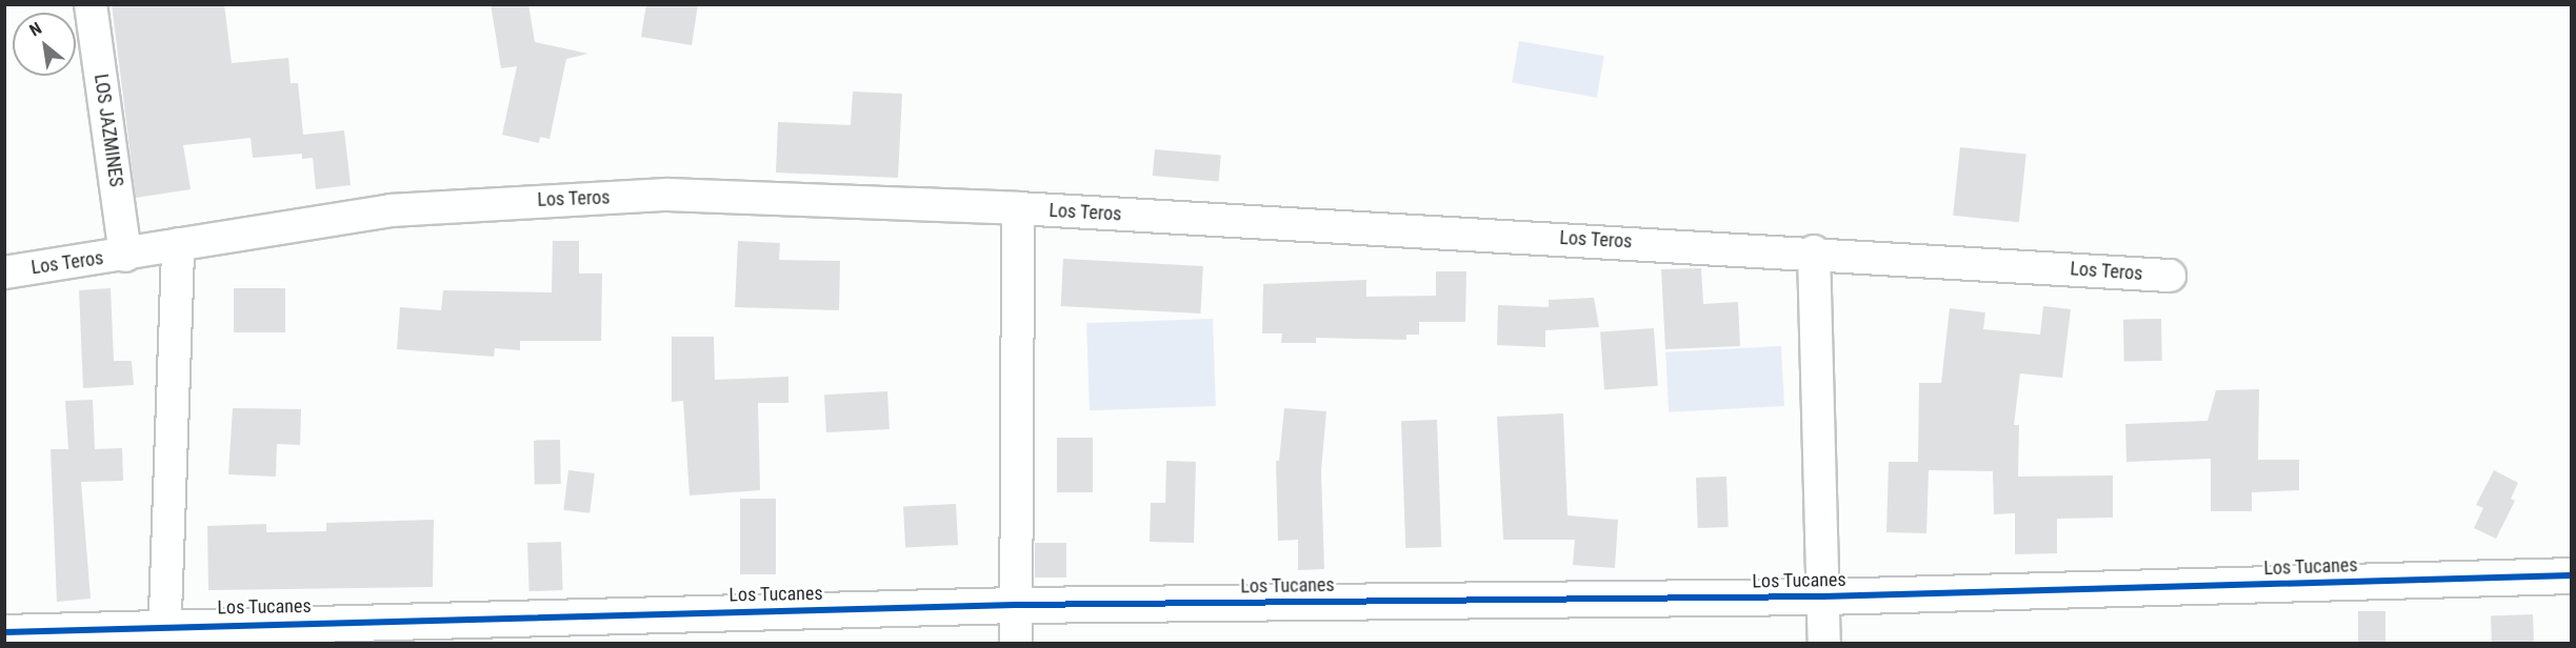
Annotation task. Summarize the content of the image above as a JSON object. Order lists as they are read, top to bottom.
{
  "streets": {
    "street": ["LOS JAZMINES", "Los Teros", "Los Tucanes"]
  },
  "crossings": [
    ["LOS JAZMINES", "Los Teros"]
  ],
  "north": "top left"
}
